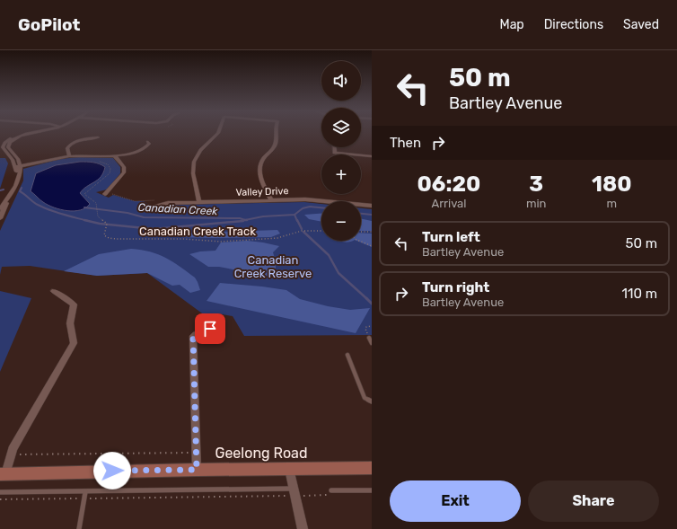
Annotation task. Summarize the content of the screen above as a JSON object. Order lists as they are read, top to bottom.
{
  "streets": {
    "main road": ["Geelong Road"],
    "street": ["Valley Drive"],
    "path": ["Canadian Creek Track"]
  },
  "water": ["Canadian Creek"],
  "parks": ["Canadian Creek Reserve"],
  "page": {
    "header": "GoPilot",
    "nav": ["Map", "Directions", "Saved"],
    "turn": ["50 m", "Bartley Avenue"],
    "map_buttons": ["+", "−"],
    "then": "Then",
    "eta": [
      "06:20",
      "Arrival",
      "3",
      "min",
      "180",
      "m"
    ],
    "list": [
      {
        "name": "Turn left",
        "note": "Bartley Avenue",
        "value": "50 m"
      },
      {
        "name": "Turn right",
        "note": "Bartley Avenue",
        "value": "110 m"
      }
    ],
    "buttons": ["Exit", "Share"]
  }
}
